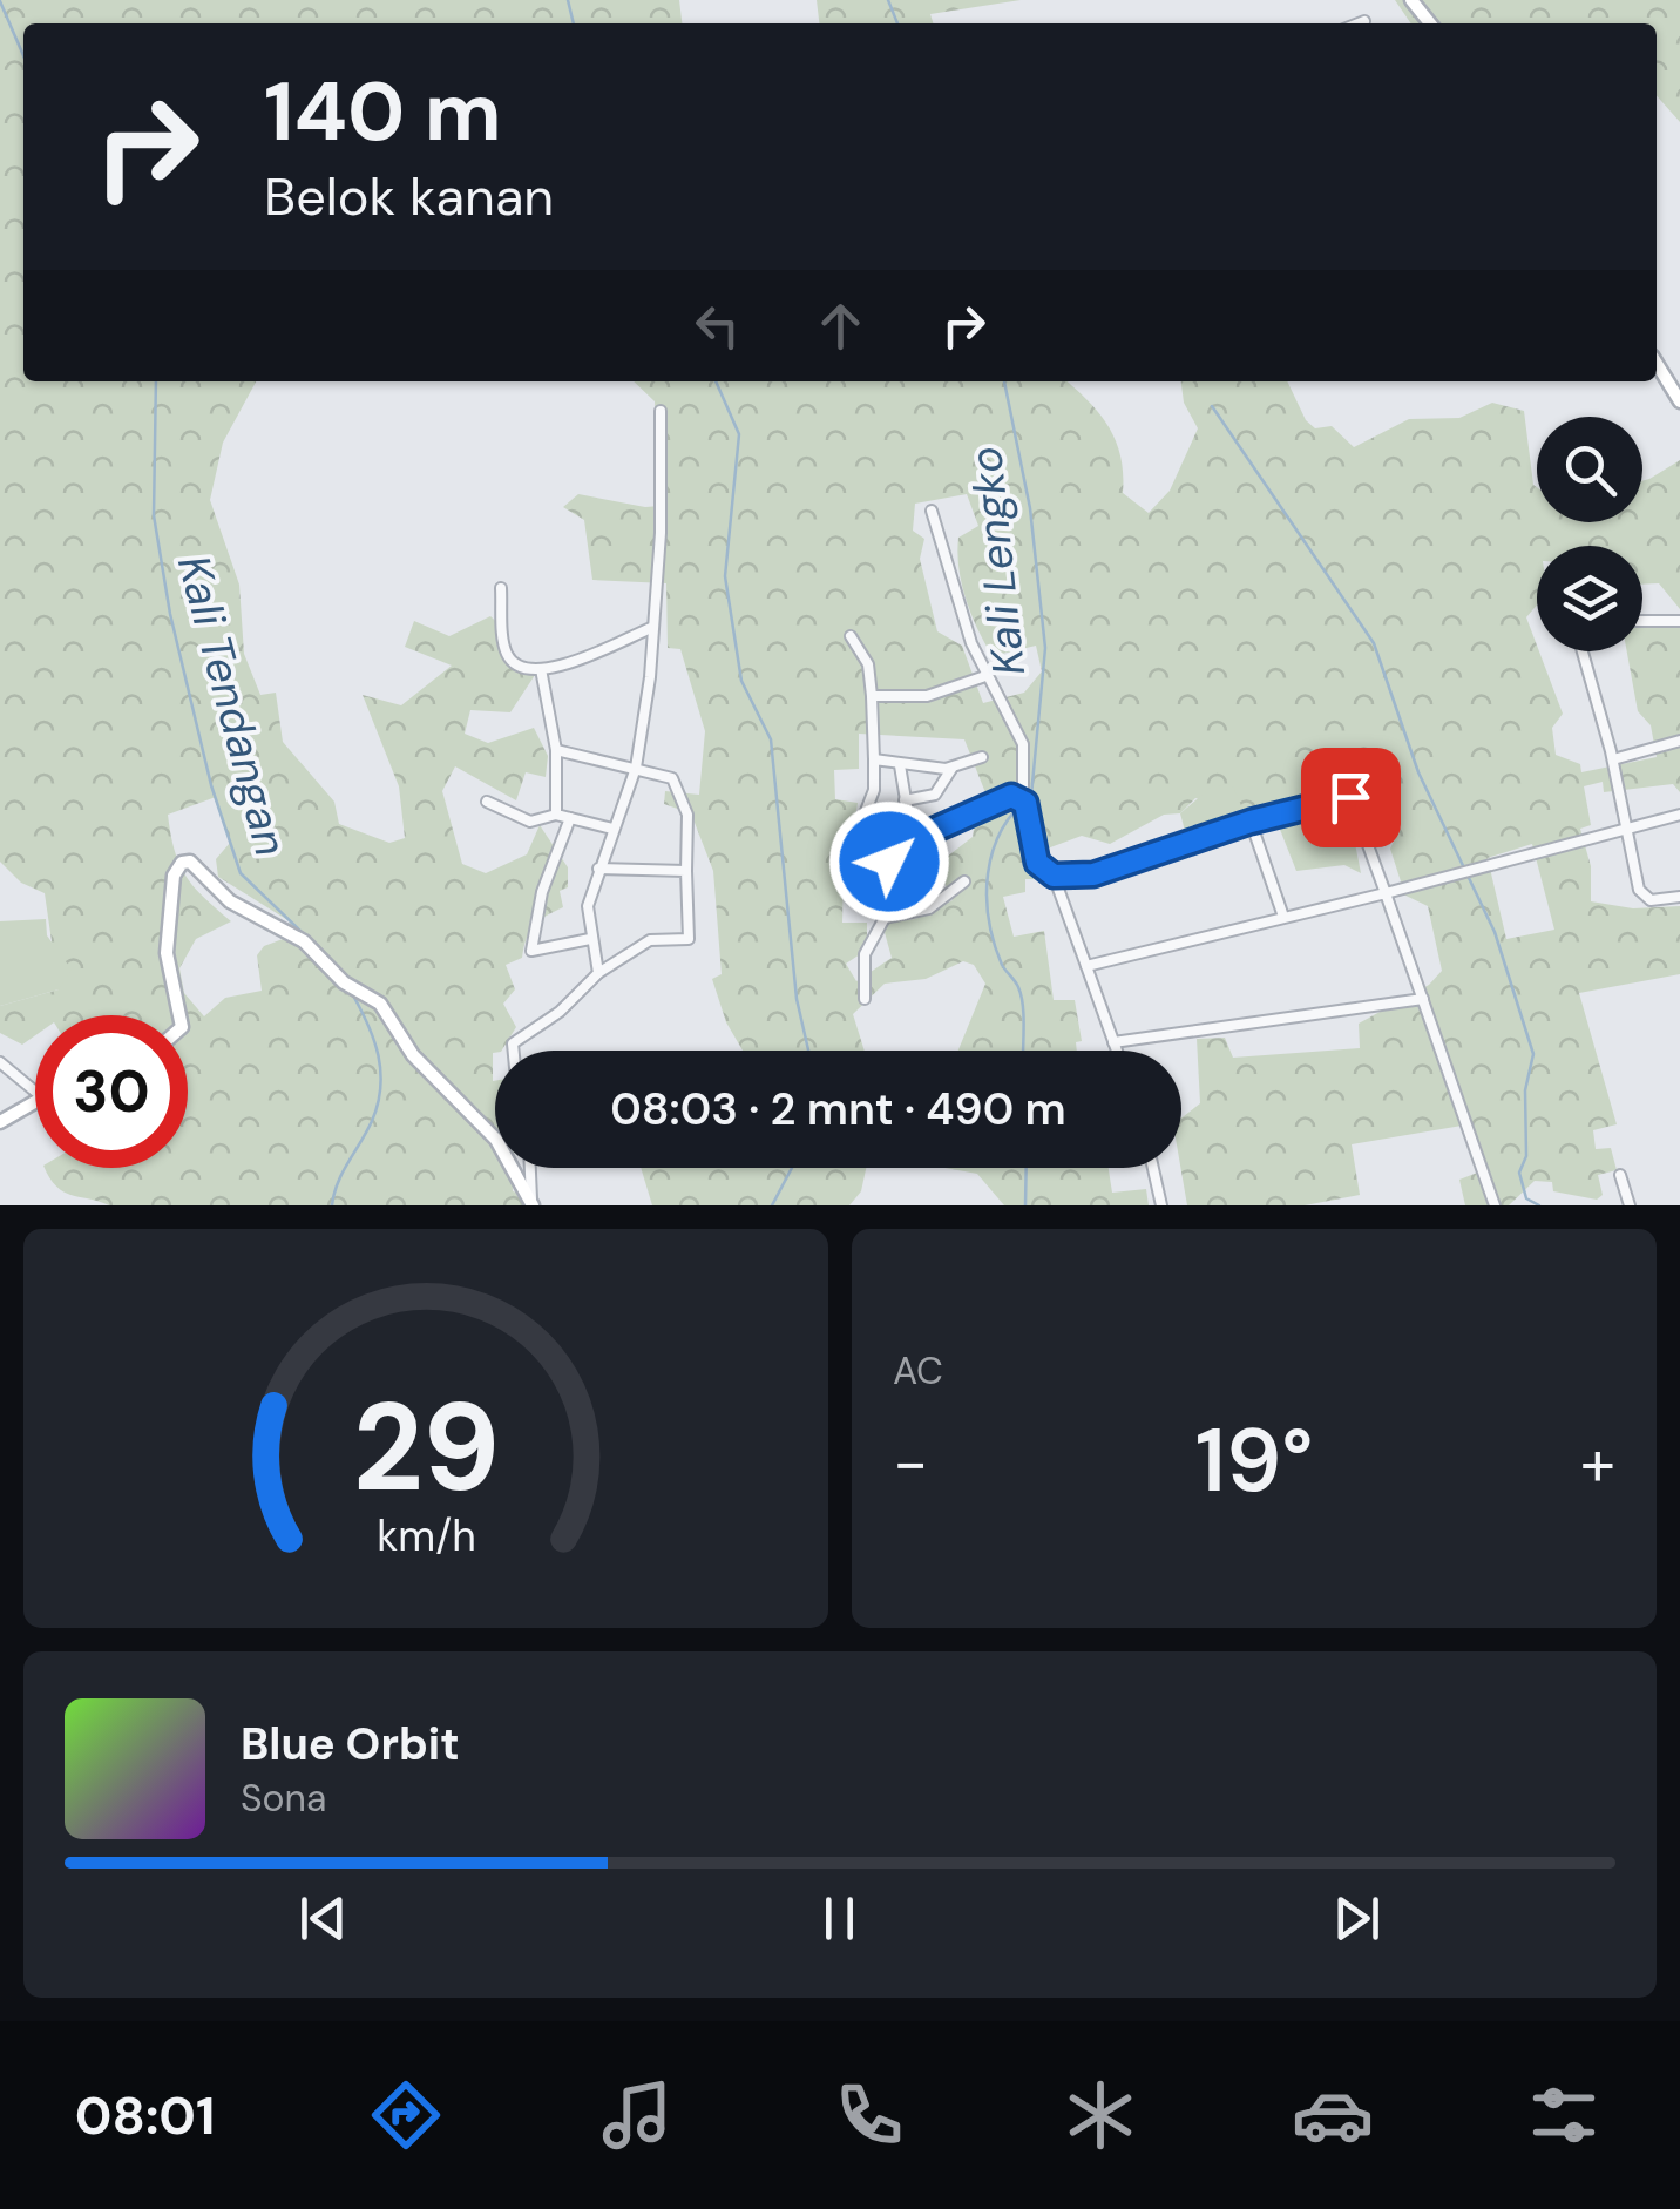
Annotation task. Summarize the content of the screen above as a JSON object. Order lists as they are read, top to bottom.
{
  "water": ["Kali Lengko", "Kali Tendangan"],
  "page": {
    "turn": ["140 m", "Belok kanan"],
    "limit": "30",
    "trip": "08:03 · 2 mnt · 490 m",
    "tile": "AC",
    "heat": ["−", "19°", "+"],
    "song": ["Blue Orbit", "Sona"],
    "tabs": "08:01",
    "gauge": ["29", "km/h"]
  }
}
